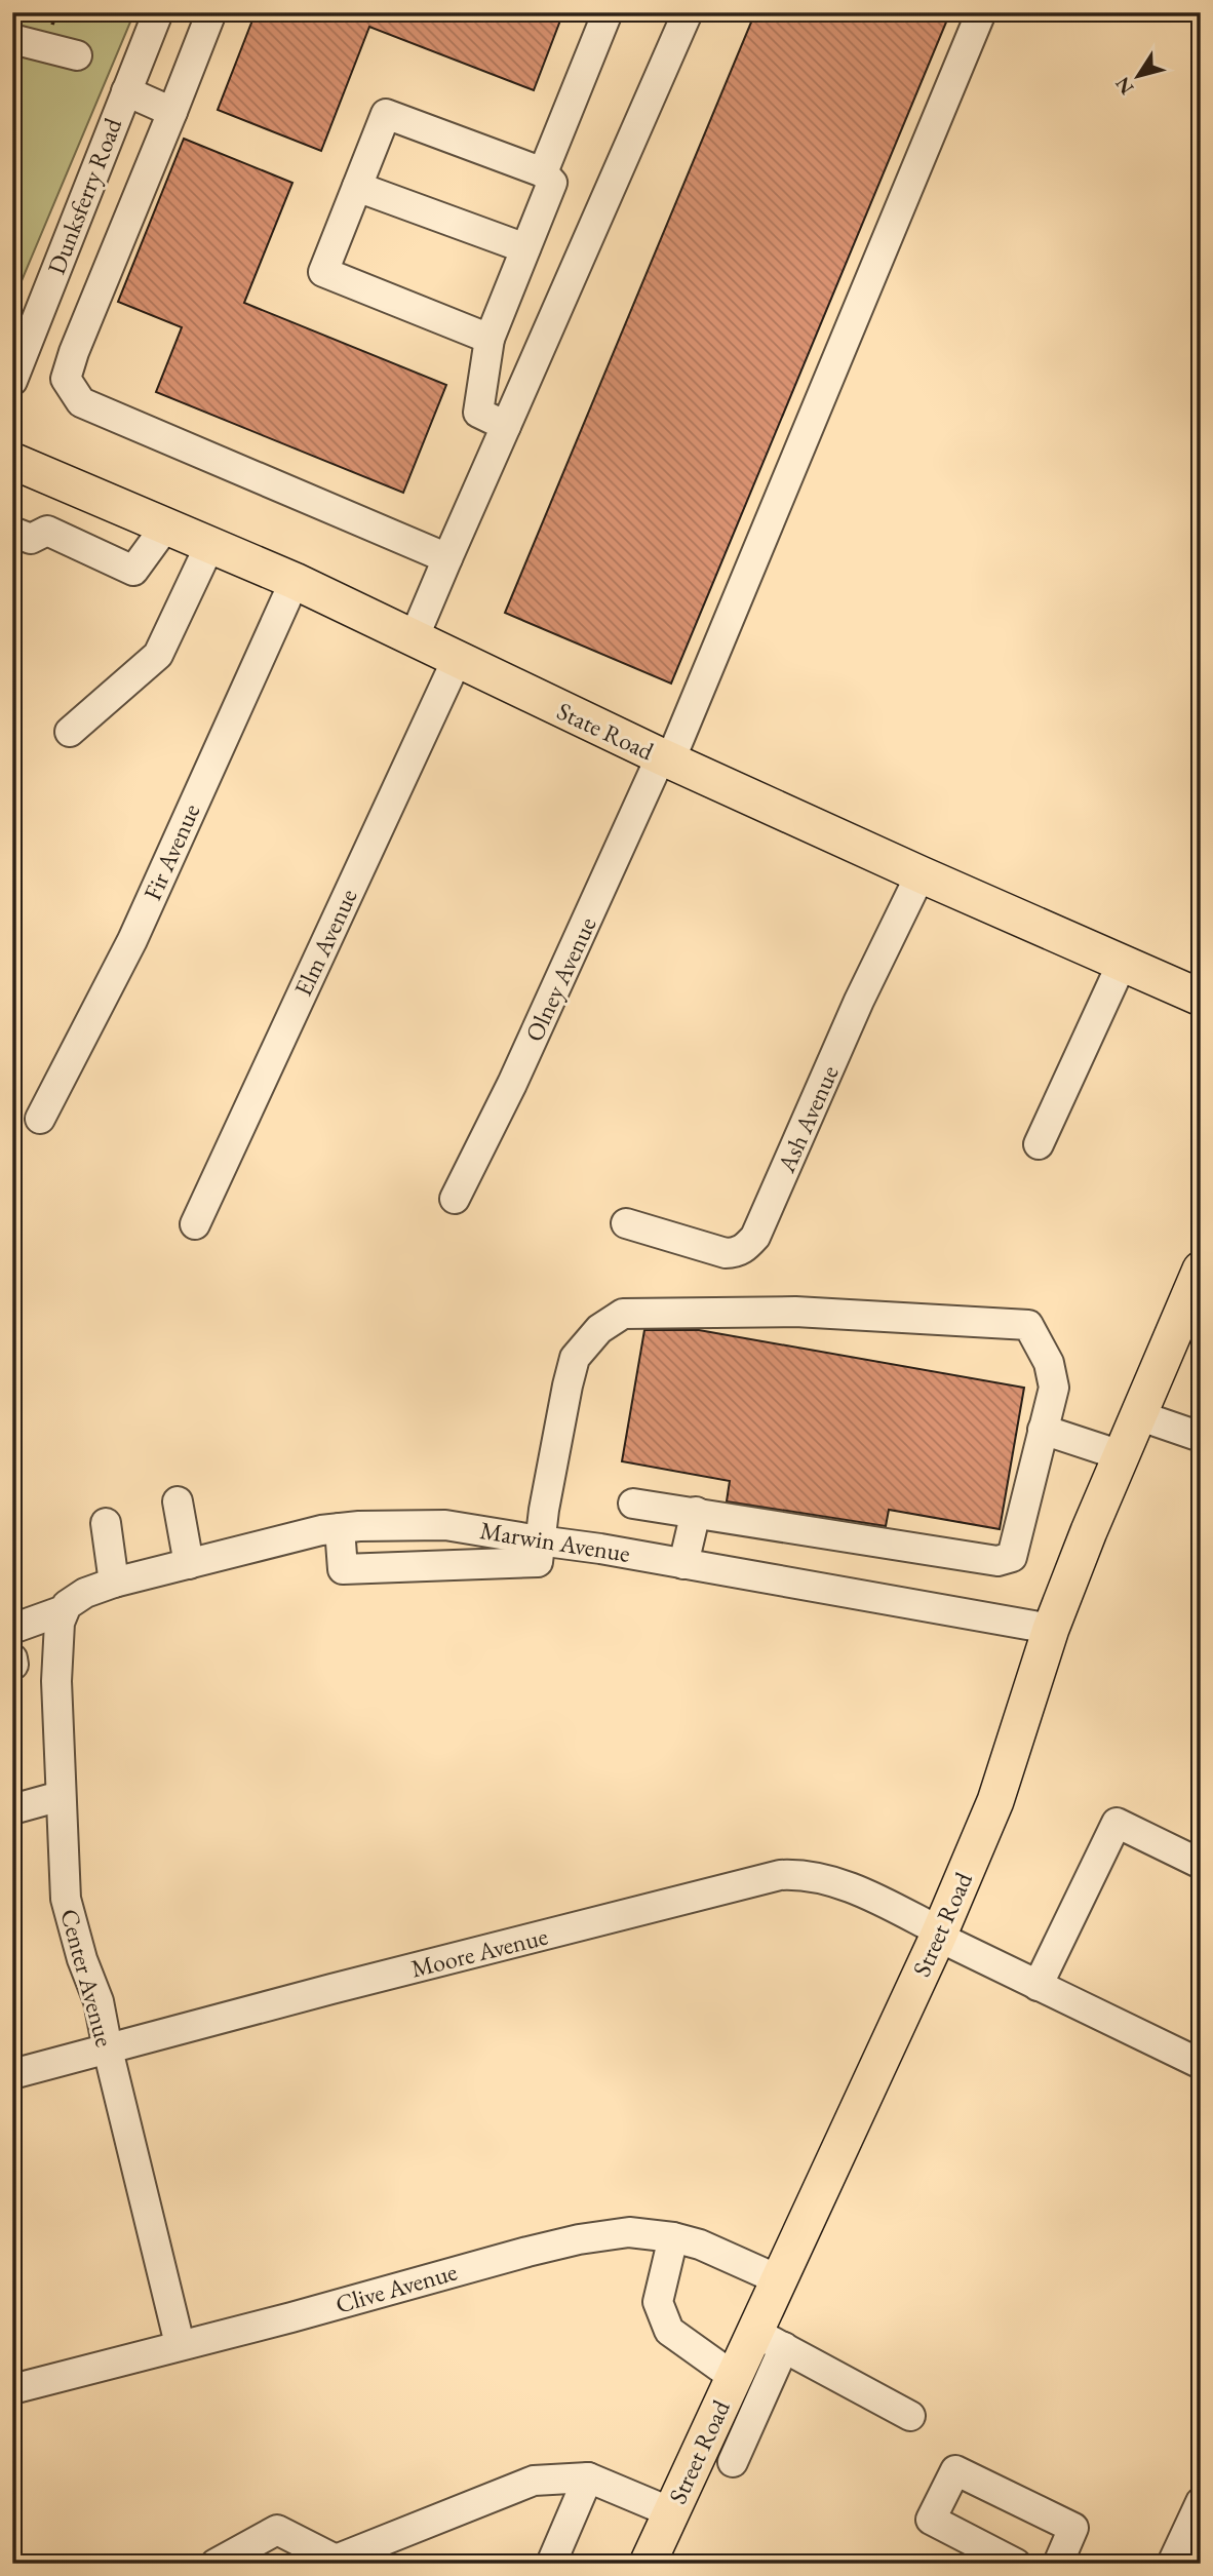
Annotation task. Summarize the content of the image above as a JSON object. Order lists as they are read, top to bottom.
{
  "streets": {
    "main road": ["State Road", "Street Road"],
    "street": [
      "Dunksferry Road",
      "Fir Avenue",
      "Elm Avenue",
      "Olney Avenue",
      "Ash Avenue",
      "Marwin Avenue",
      "Moore Avenue",
      "Center Avenue",
      "Clive Avenue"
    ]
  },
  "crossings": [
    ["State Road", "Fir Avenue"],
    ["State Road", "Elm Avenue"],
    ["State Road", "Olney Avenue"],
    ["State Road", "Ash Avenue"],
    ["Marwin Avenue", "Street Road"],
    ["Marwin Avenue", "Center Avenue"],
    ["Street Road", "Moore Avenue"],
    ["Street Road", "Clive Avenue"],
    ["Moore Avenue", "Center Avenue"],
    ["Center Avenue", "Clive Avenue"]
  ],
  "north": "bottom left"
}
